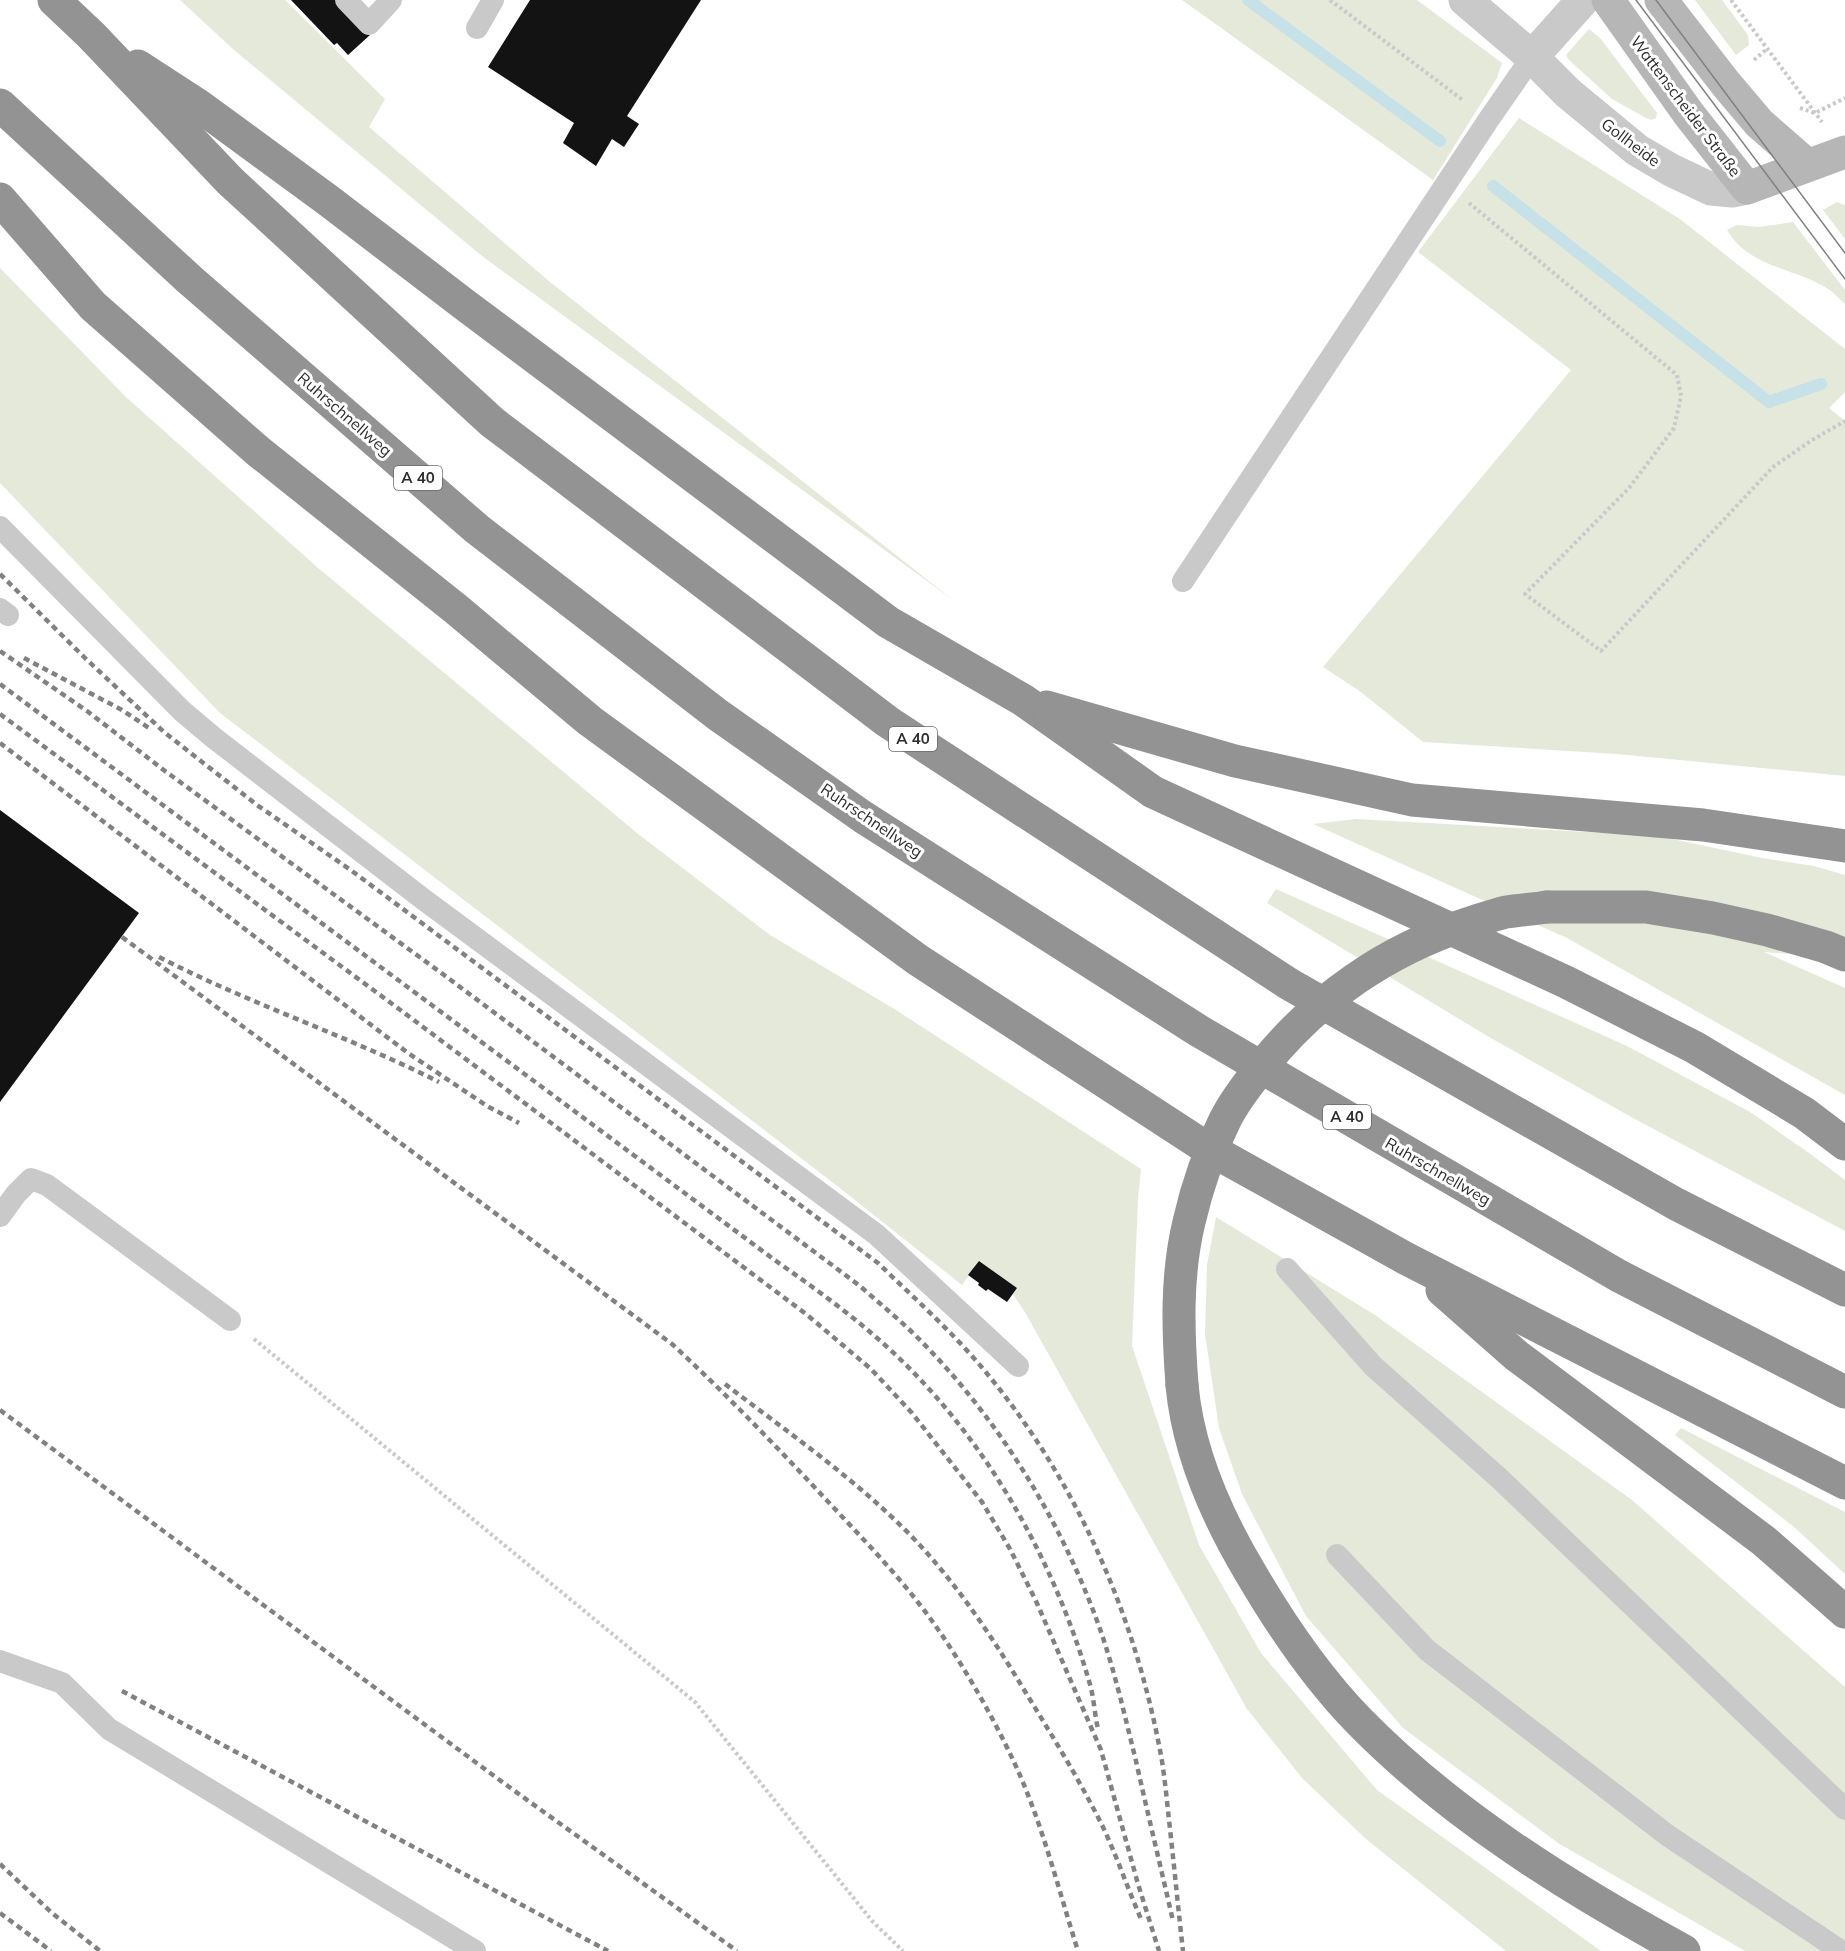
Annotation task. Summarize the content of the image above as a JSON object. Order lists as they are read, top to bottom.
{
  "streets": {
    "highway": ["Ruhrschnellweg", "A 40"],
    "main road": ["Wattenscheider Straße"],
    "street": ["Gollheide"]
  },
  "crossings": [
    ["Wattenscheider Straße", "Gollheide"]
  ]
}
